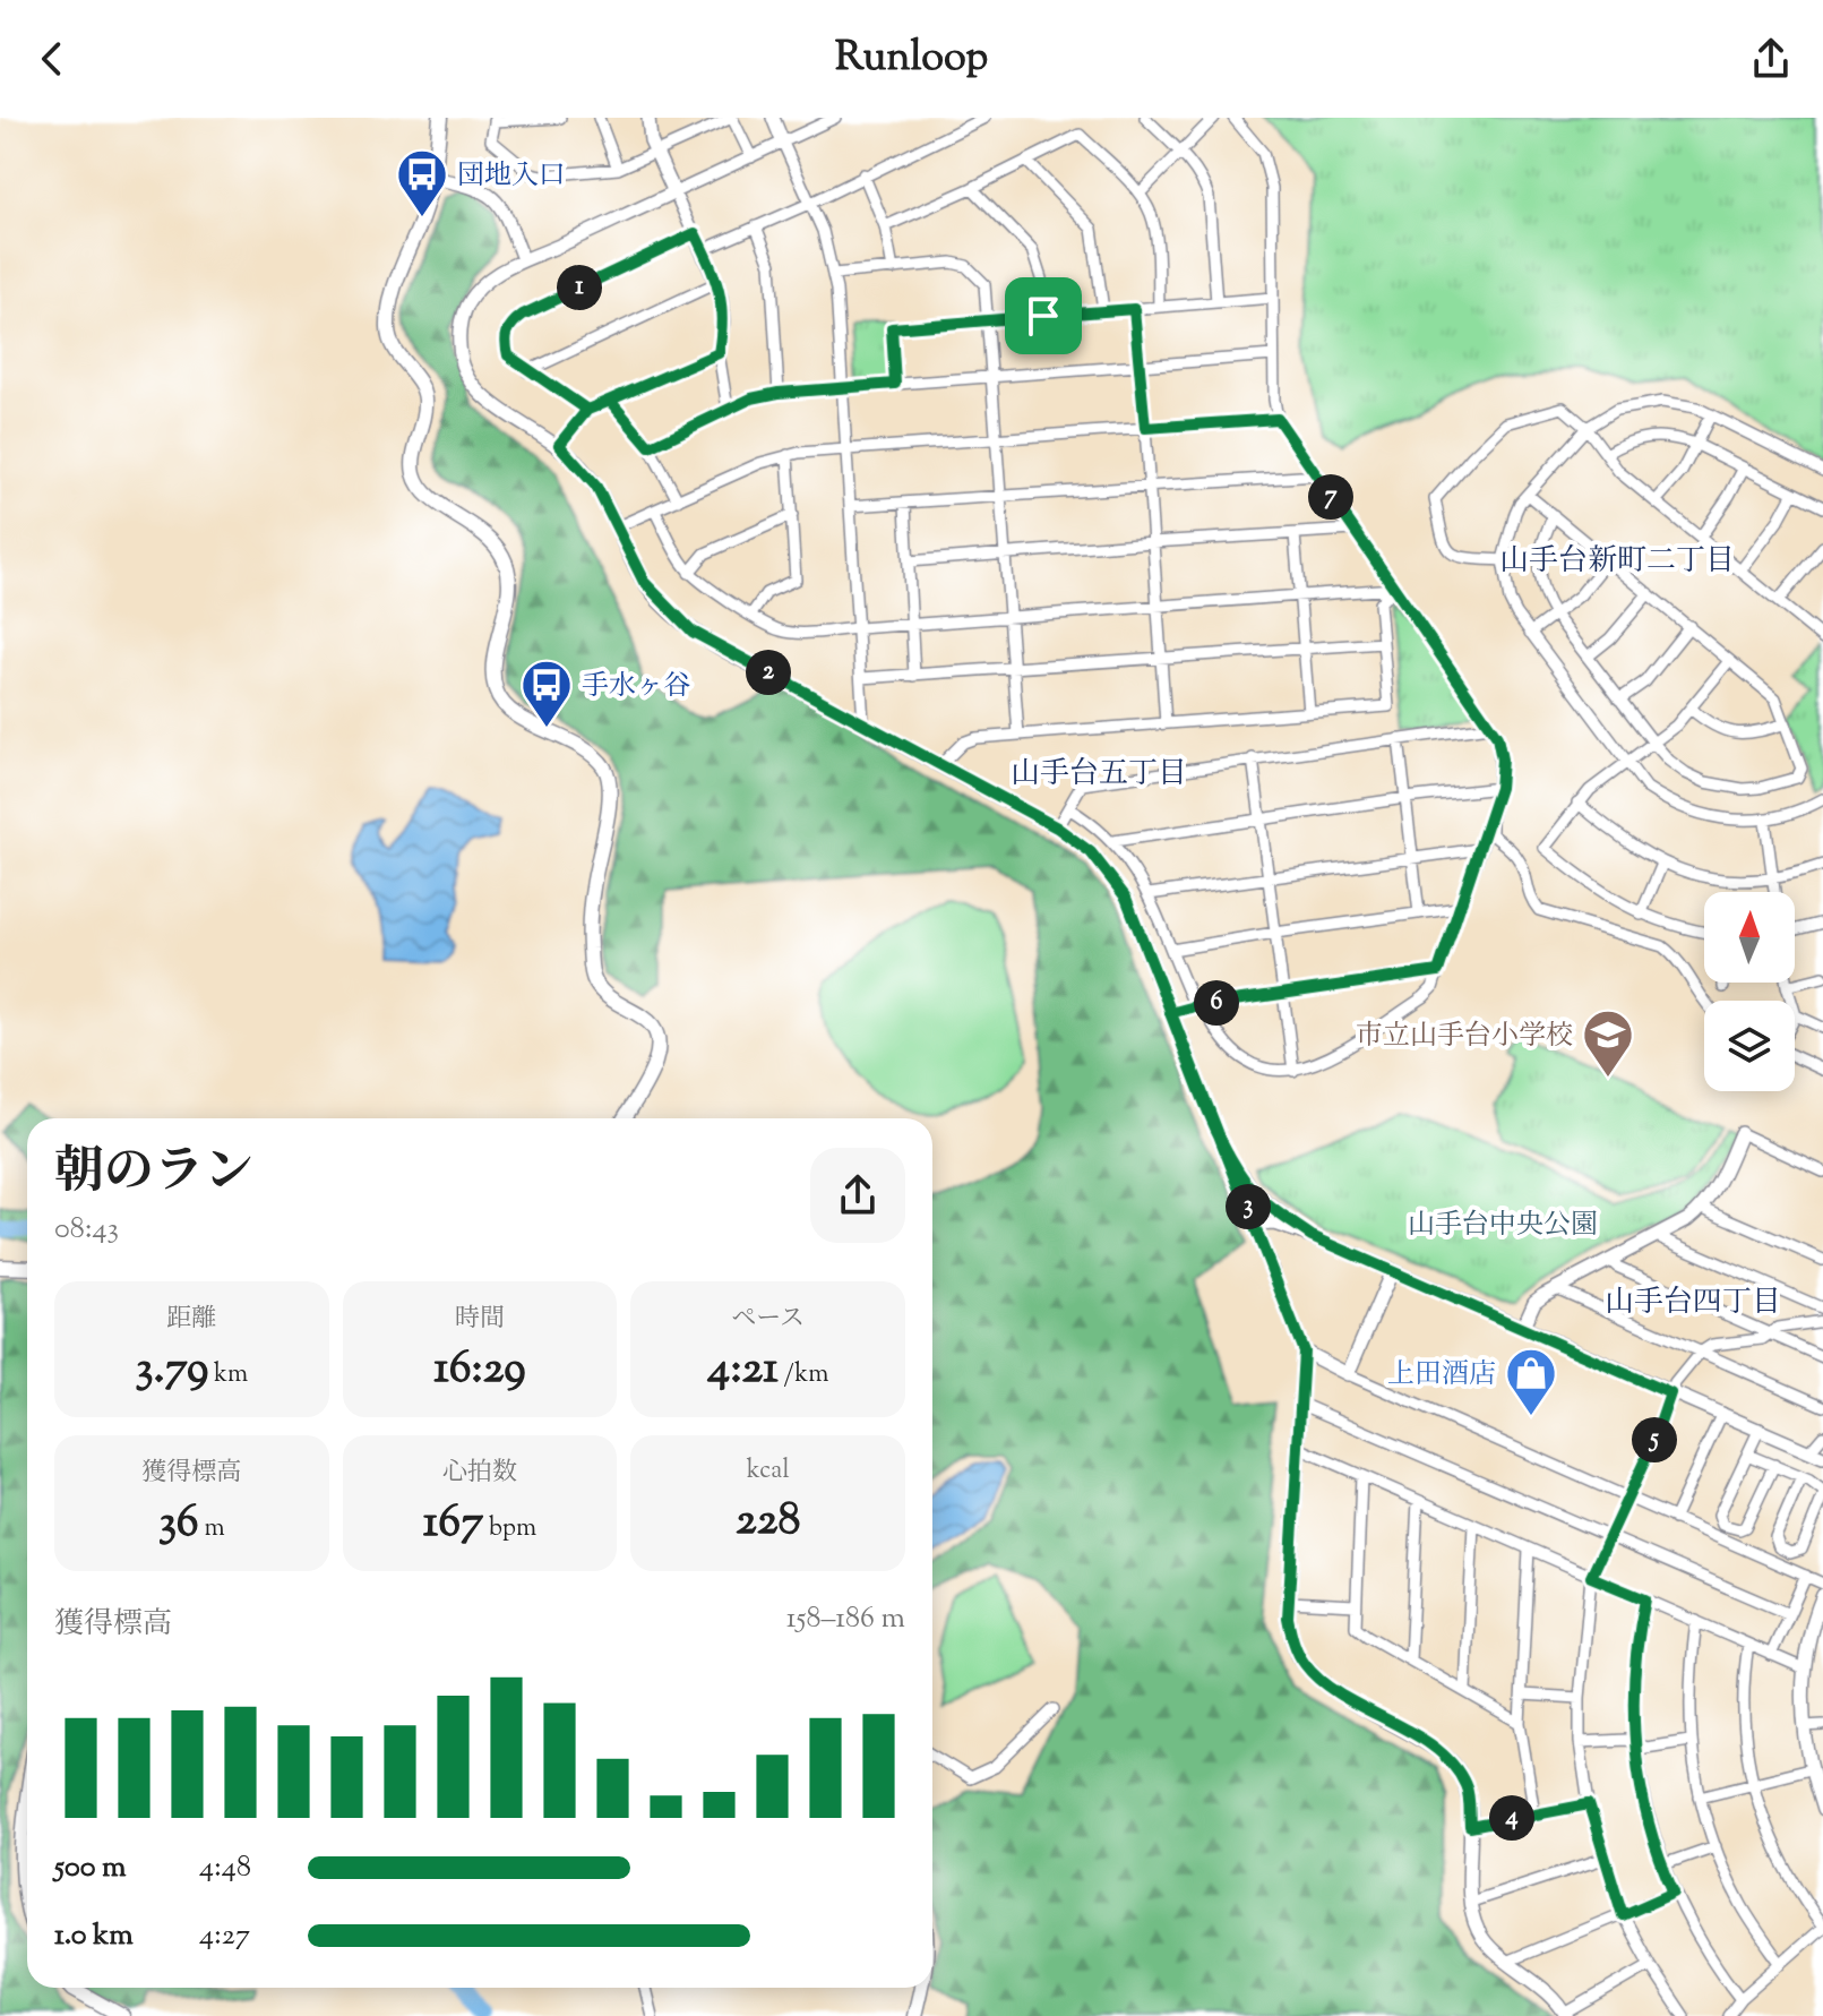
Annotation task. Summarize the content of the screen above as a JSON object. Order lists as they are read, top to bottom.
{
  "districts": ["山手台新町二丁目", "山手台五丁目", "山手台四丁目"],
  "parks": ["山手台中央公園"],
  "places": {
    "bus stop": ["団地入口", "手水ヶ谷"],
    "school or university": ["市立山手台小学校"],
    "shop": ["上田酒店"]
  },
  "north": "top",
  "page": {
    "header": "Runloop",
    "pins": [
      "1",
      "7",
      "2",
      "6",
      "3",
      "5",
      "4"
    ],
    "heading": ["朝のラン", "08:43"],
    "stats": [
      ["距離", "3.79 km"],
      ["時間", "16:29"],
      ["ペース", "4:21 /km"],
      ["獲得標高", "36 m"],
      ["心拍数", "167 bpm"],
      ["kcal", "228"]
    ],
    "chart": ["獲得標高", "158–186 m"],
    "list": [
      {
        "name": "500 m",
        "note": "4:48"
      },
      {
        "name": "1.0 km",
        "note": "4:27"
      }
    ]
  }
}
